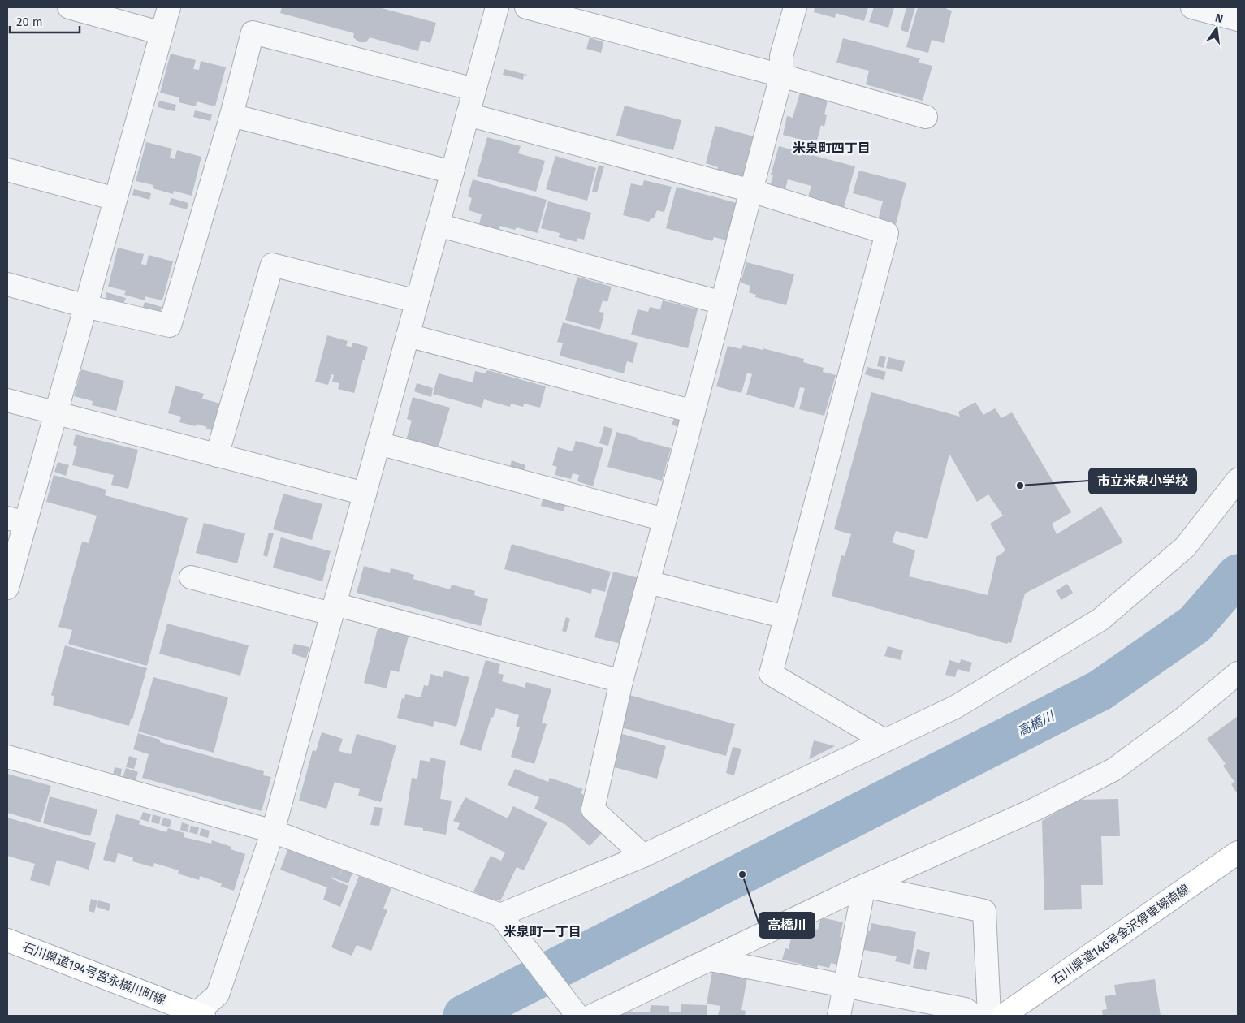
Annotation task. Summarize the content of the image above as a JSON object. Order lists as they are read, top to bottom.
{
  "streets": {
    "main road": ["石川県道146号金沢停車場南線", "石川県道194号宮永横川町線"]
  },
  "districts": ["米泉町四丁目", "米泉町一丁目"],
  "water": ["高橋川"],
  "places": ["市立米泉小学校", "高橋川"],
  "scale_bar": "20 m",
  "north": "top"
}
